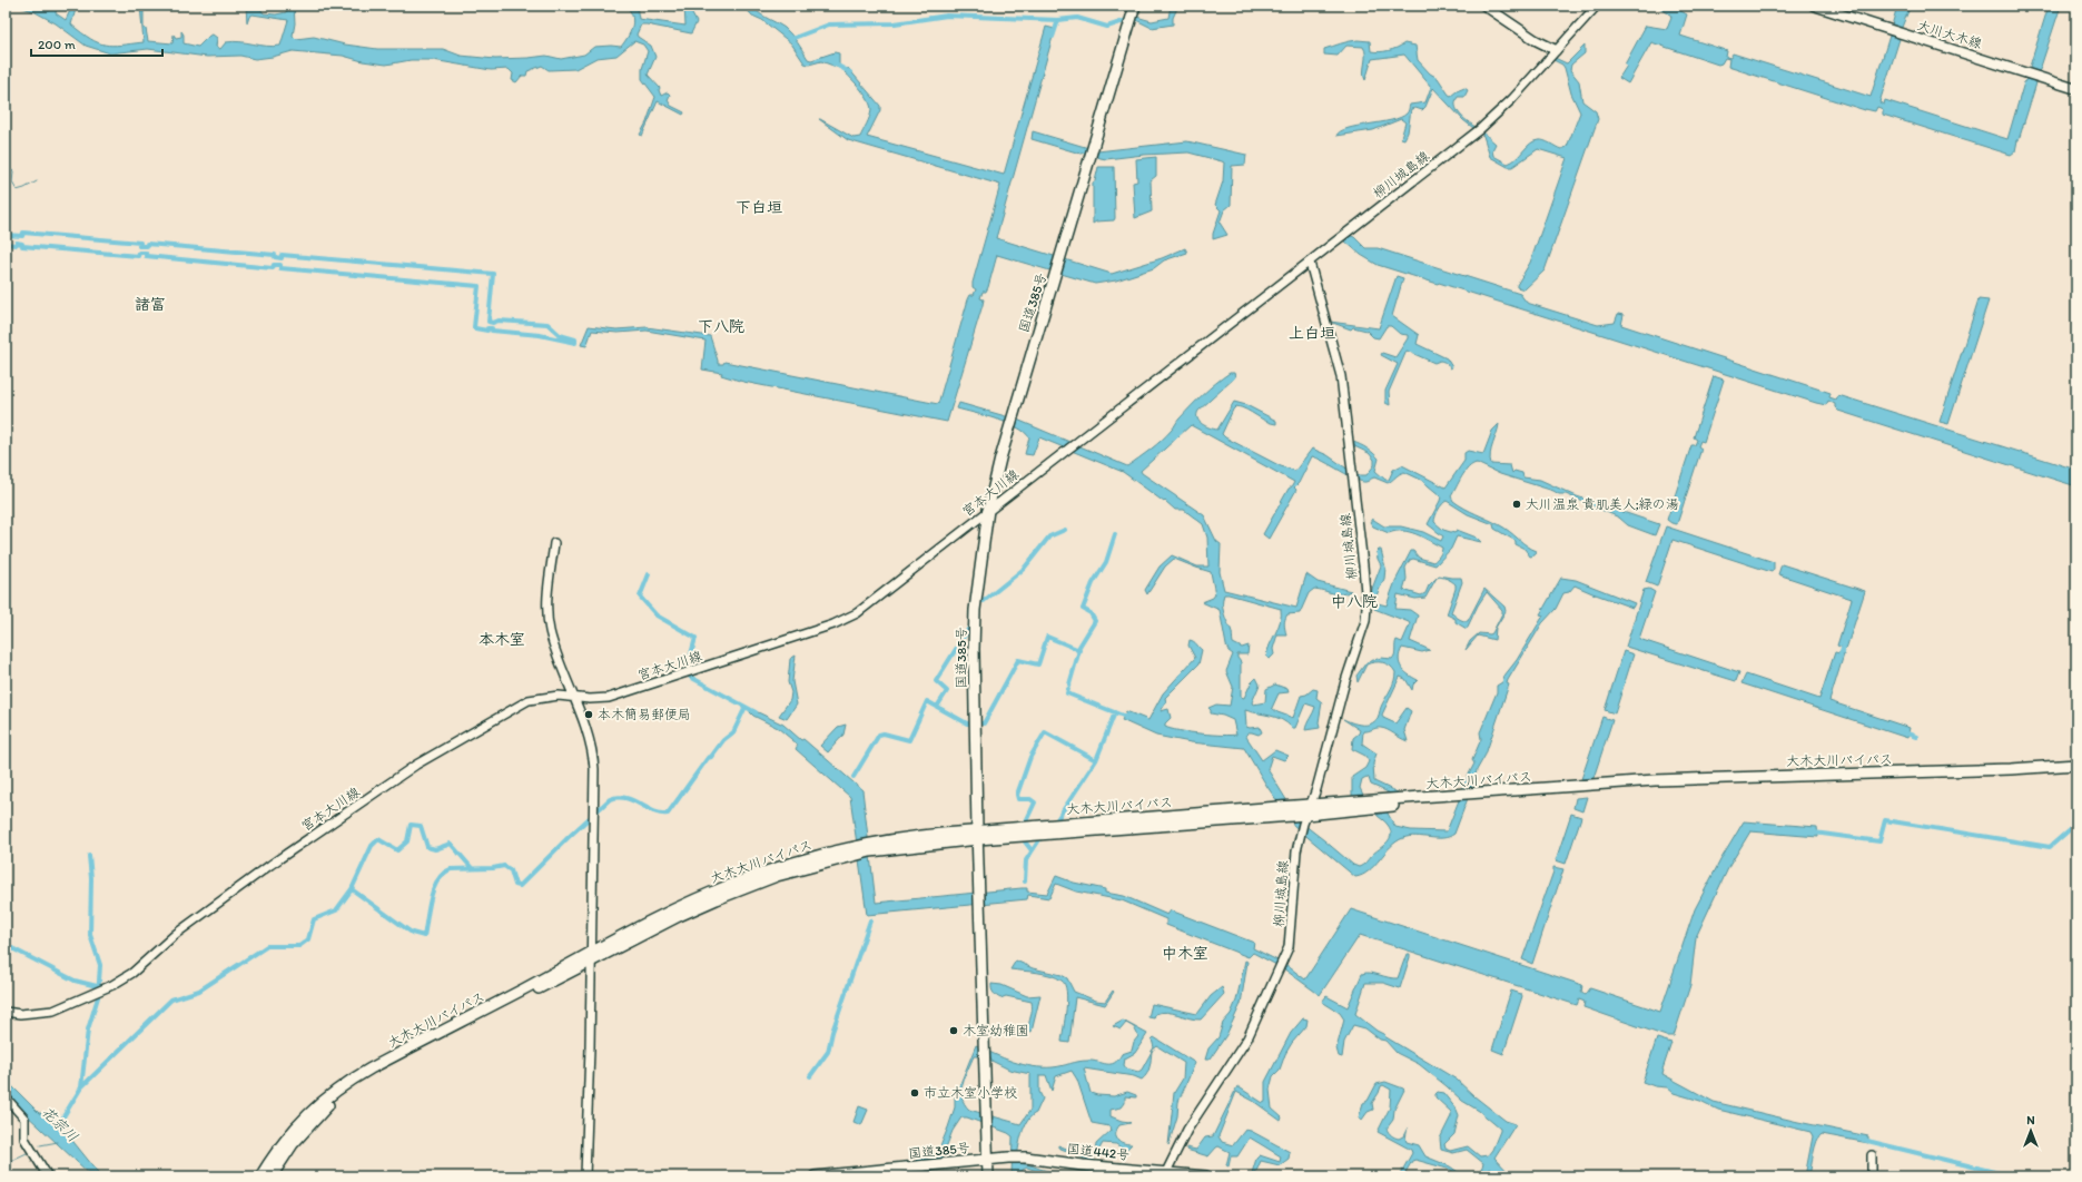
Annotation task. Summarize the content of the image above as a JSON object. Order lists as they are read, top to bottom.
{
  "streets": {
    "highway": ["国道385号", "大木大川バイパス", "国道442号"],
    "main road": ["大川大木線", "柳川城島線", "宮本大川線"]
  },
  "crossings": [
    ["柳川城島線", "宮本大川線"],
    ["柳川城島線", "大木大川バイパス"],
    ["柳川城島線", "国道442号"],
    ["国道385号", "宮本大川線"],
    ["国道385号", "大木大川バイパス"],
    ["国道385号", "国道442号"]
  ],
  "districts": [
    "下白垣",
    "諸富",
    "下八院",
    "上白垣",
    "中八院",
    "本木室",
    "中木室"
  ],
  "water": ["花宗川"],
  "places": [
    "大川温泉 貴肌美人;緑の湯",
    "本木簡易郵便局",
    "木室幼稚園",
    "市立木室小学校"
  ],
  "scale_bar": "200 m",
  "north": "top"
}
